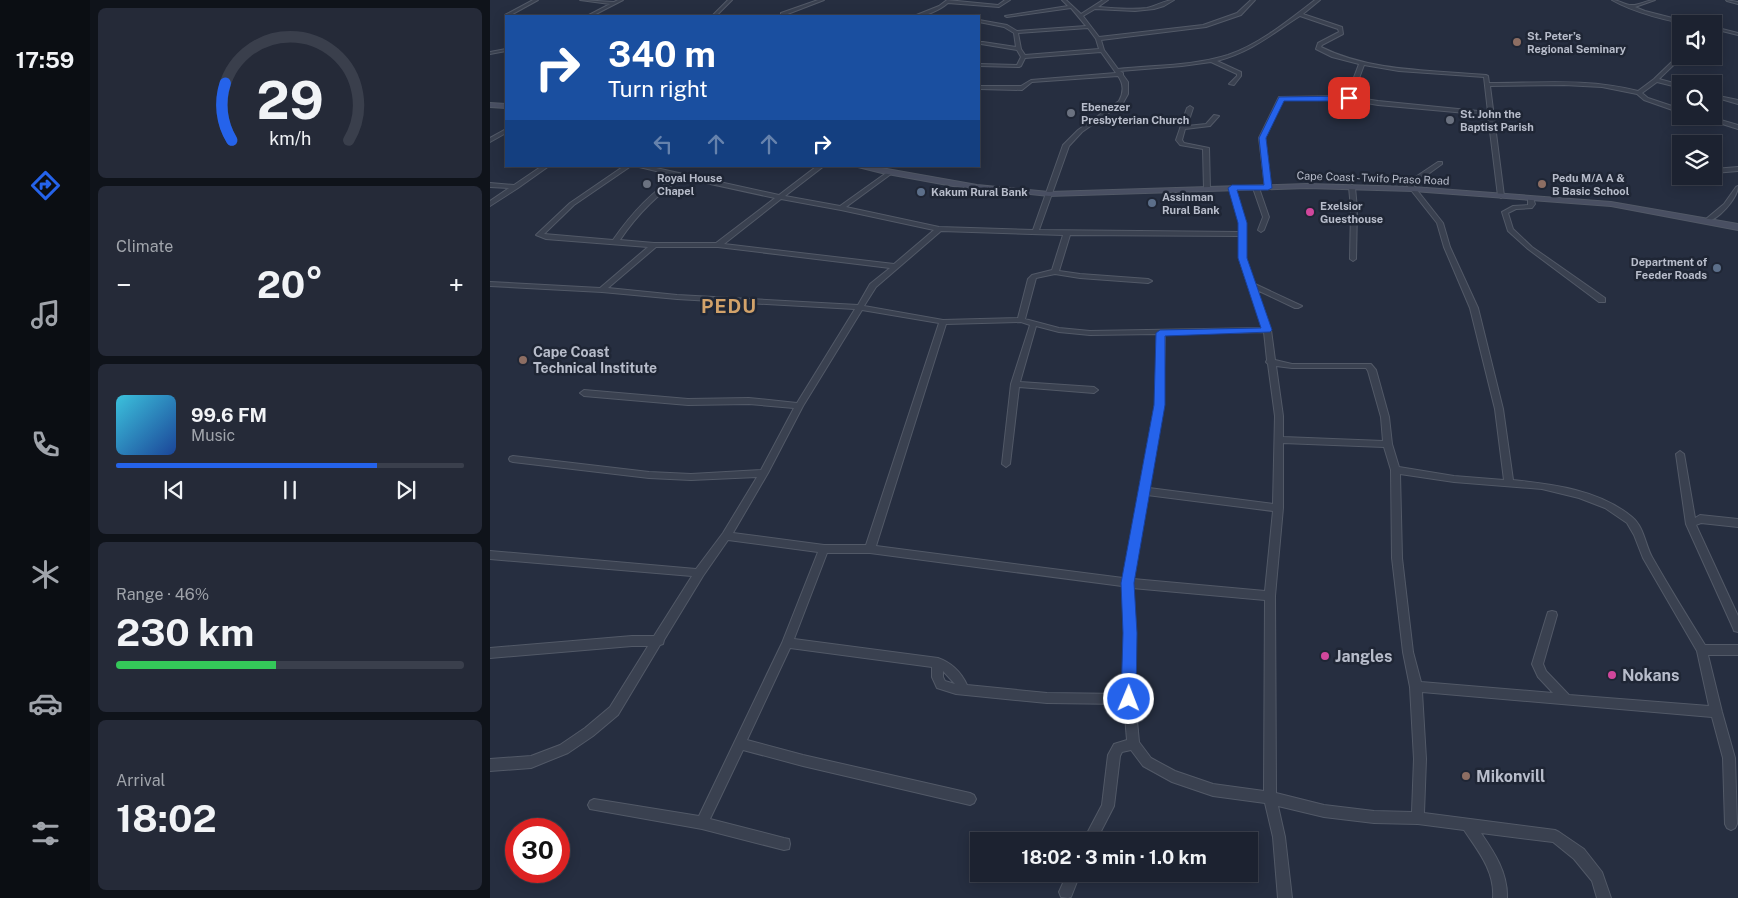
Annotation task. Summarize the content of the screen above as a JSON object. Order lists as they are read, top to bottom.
{
  "streets": {
    "main road": ["Cape Coast - Twifo Praso Road"]
  },
  "districts": ["PEDU"],
  "places": [
    "St. Peter’s Regional Seminary",
    "Ebenezer Presbyterian Church",
    "St. John the Baptist Parish",
    "Royal House Chapel",
    "Pedu M/A A & B Basic School",
    "Kakum Rural Bank",
    "Assinman Rural Bank",
    "Exelsior Guesthouse",
    "Department of Feeder Roads",
    "Cape Coast Technical Institute",
    "Jangles",
    "Nokans",
    "Mikonvill"
  ],
  "page": {
    "tabs": "17:59",
    "turn": ["340 m", "Turn right"],
    "tile": [
      "Climate",
      ["Range · 46%", "230 km"],
      ["Arrival", "18:02"]
    ],
    "heat": ["−", "20°", "+"],
    "song": ["99.6 FM", "Music"],
    "limit": "30",
    "trip": "18:02 · 3 min · 1.0 km",
    "gauge": ["29", "km/h"]
  }
}
